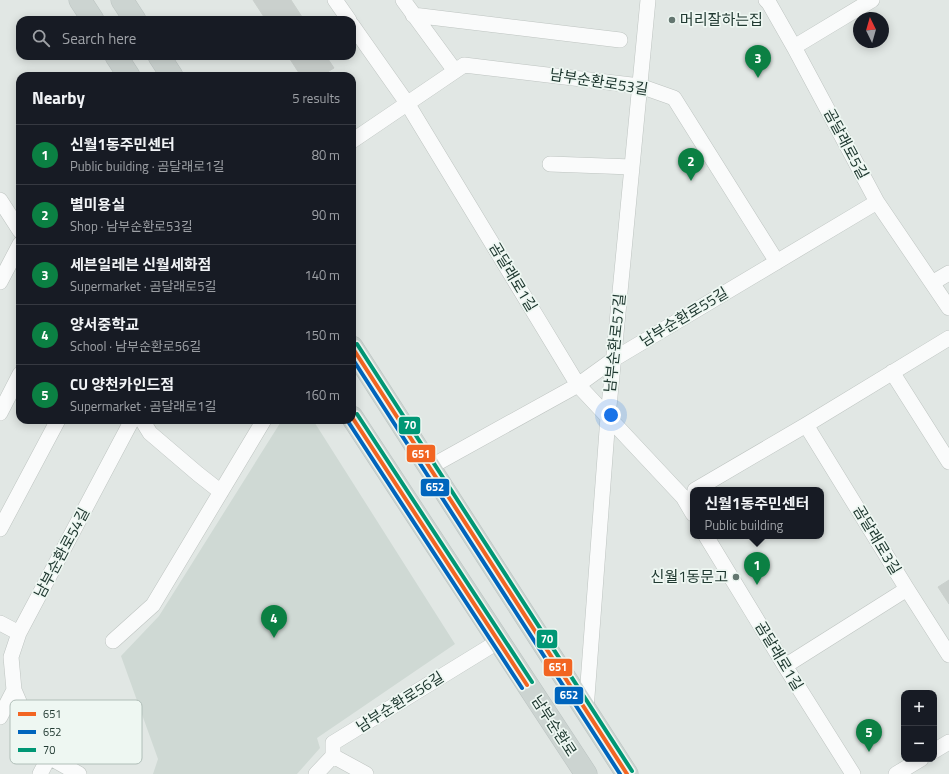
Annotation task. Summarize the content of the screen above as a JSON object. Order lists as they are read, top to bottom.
{
  "streets": {
    "main road": ["남부순환로"],
    "street": [
      "남부순환로53길",
      "곰달래로5길",
      "곰달래로1길",
      "남부순환로55길",
      "남부순환로57길",
      "곰달래로3길",
      "남부순환로54길",
      "남부순환로56길"
    ]
  },
  "crossings": [
    ["남부순환로53길", "곰달래로1길"],
    ["남부순환로53길", "남부순환로55길"],
    ["남부순환로53길", "남부순환로57길"],
    ["곰달래로5길", "남부순환로55길"],
    ["곰달래로1길", "남부순환로55길"],
    ["곰달래로1길", "남부순환로57길"],
    ["남부순환로55길", "남부순환로57길"],
    ["남부순환로56길", "남부순환로"]
  ],
  "places": ["머리잘하는집", "신월1동문고"],
  "lines": ["transit line 70", "transit line 651", "transit line 652"],
  "legend": ["651", "652", "70"],
  "north": "top",
  "page": {
    "search": "Search here",
    "pins": [
      "3",
      "2",
      "1",
      "4",
      "5"
    ],
    "heading": ["Nearby", "5 results"],
    "list": [
      {
        "mark": "1",
        "name": "신월1동주민센터",
        "note": "Public building · 곰달래로1길",
        "value": "80 m"
      },
      {
        "mark": "2",
        "name": "별미용실",
        "note": "Shop · 남부순환로53길",
        "value": "90 m"
      },
      {
        "mark": "3",
        "name": "세븐일레븐 신월세화점",
        "note": "Supermarket · 곰달래로5길",
        "value": "140 m"
      },
      {
        "mark": "4",
        "name": "양서중학교",
        "note": "School · 남부순환로56길",
        "value": "150 m"
      },
      {
        "mark": "5",
        "name": "CU 양천카인드점",
        "note": "Supermarket · 곰달래로1길",
        "value": "160 m"
      }
    ],
    "popup": ["신월1동주민센터", "Public building"],
    "map_buttons": ["+", "−"]
  }
}
